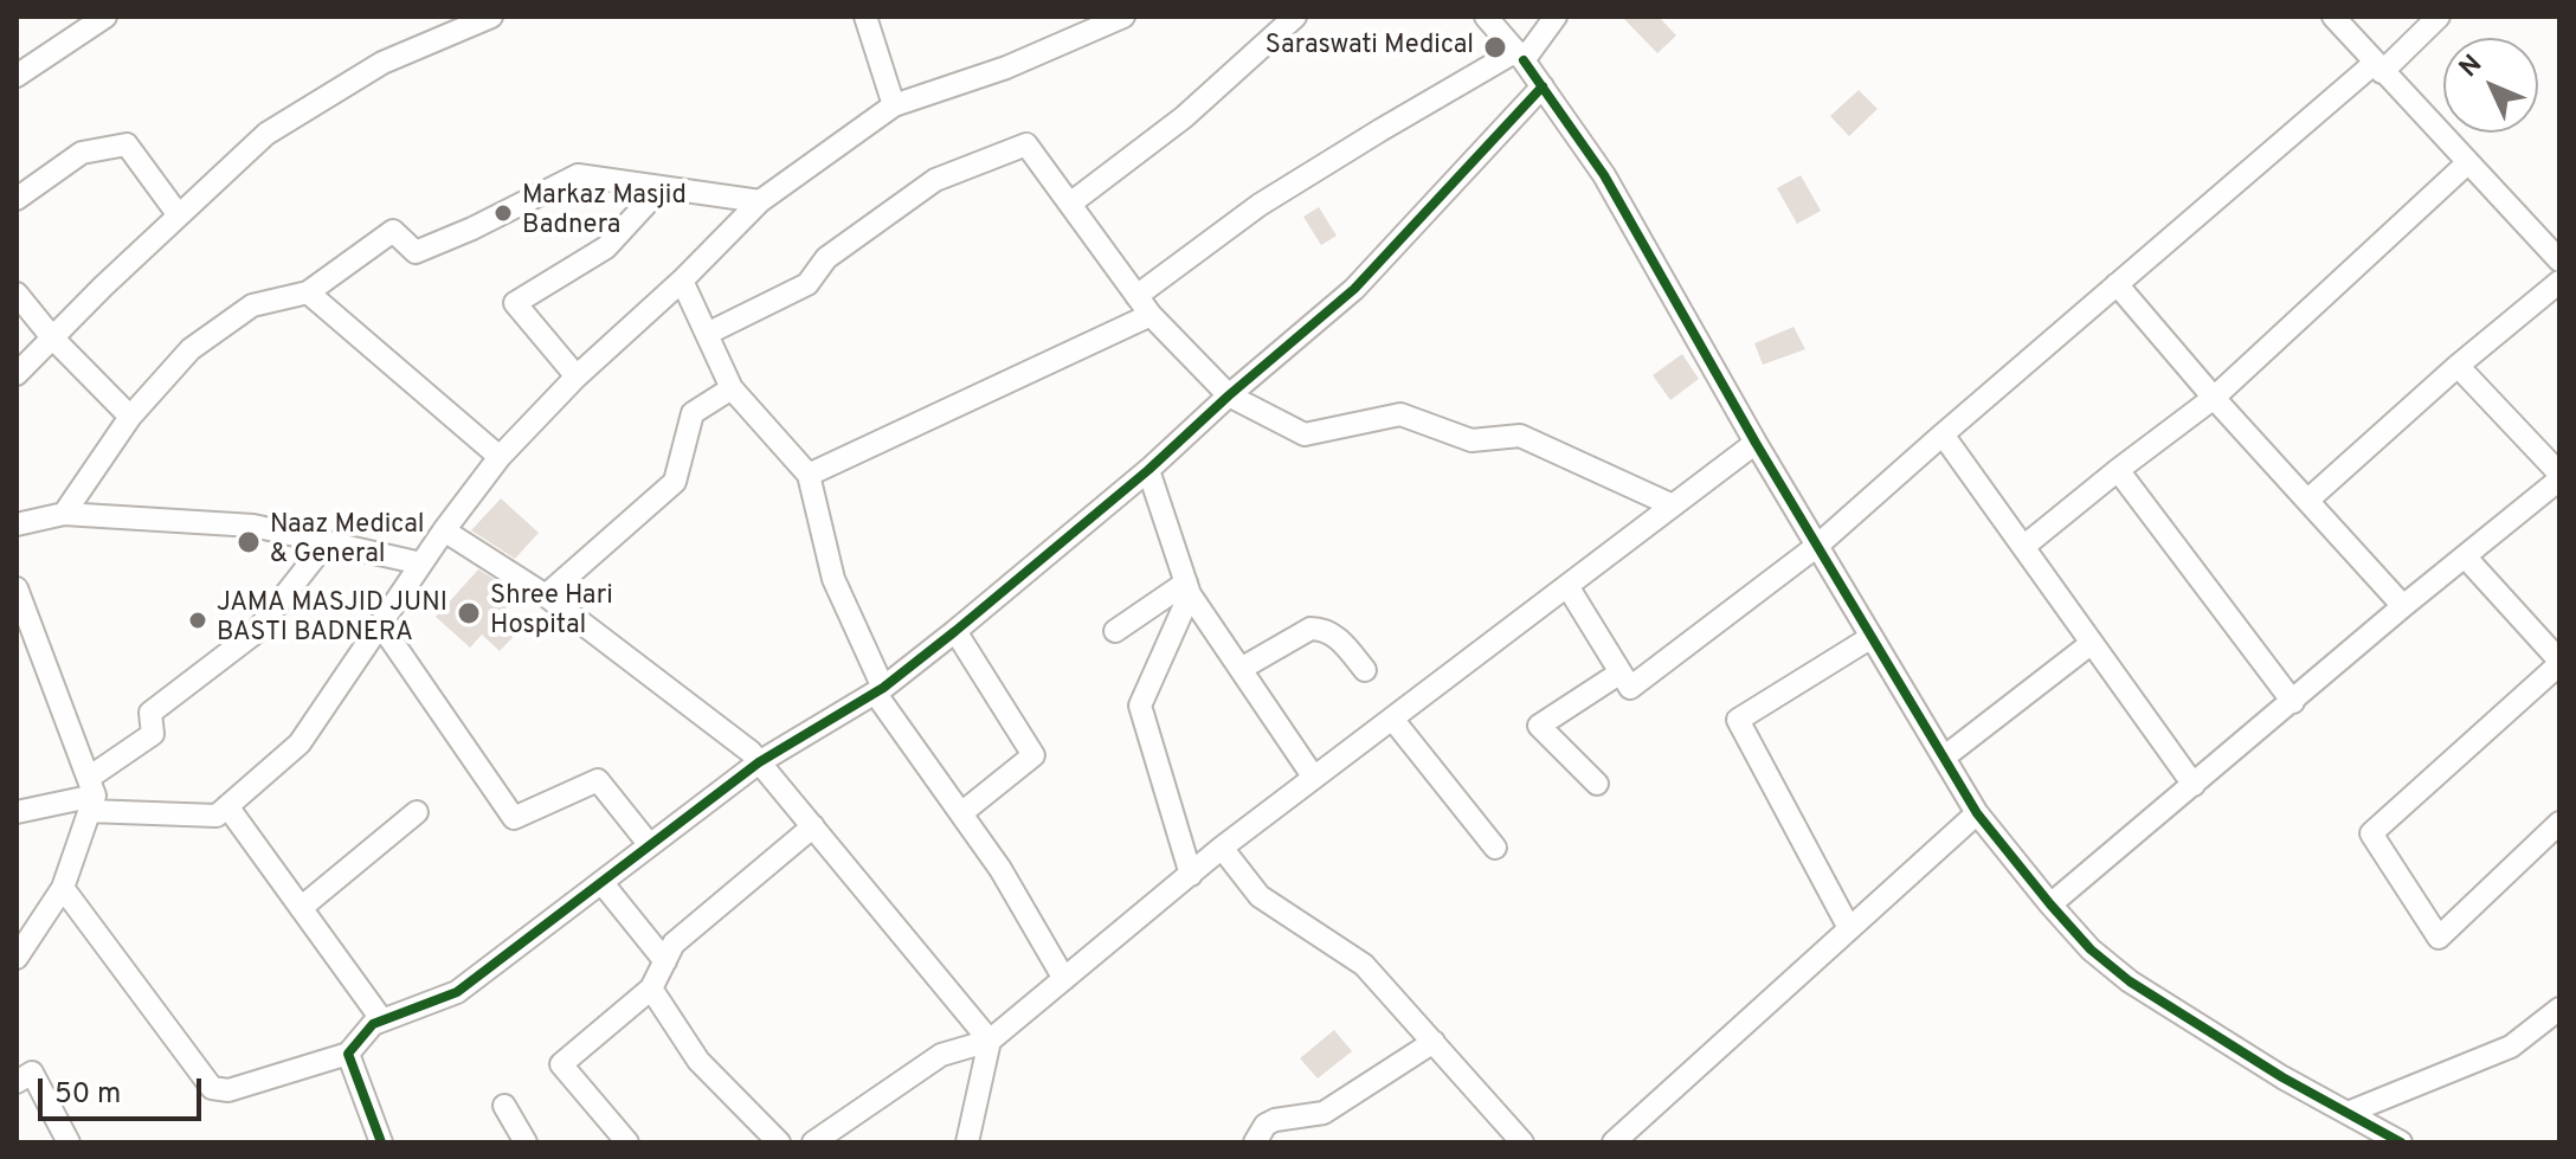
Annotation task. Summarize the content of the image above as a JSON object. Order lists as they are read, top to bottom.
{
  "places": [
    "Saraswati Medical",
    "Markaz Masjid Badnera",
    "Naaz Medical & General",
    "Shree Hari Hospital",
    "JAMA MASJID JUNI BASTI BADNERA"
  ],
  "scale_bar": "50 m",
  "north": "top left"
}
